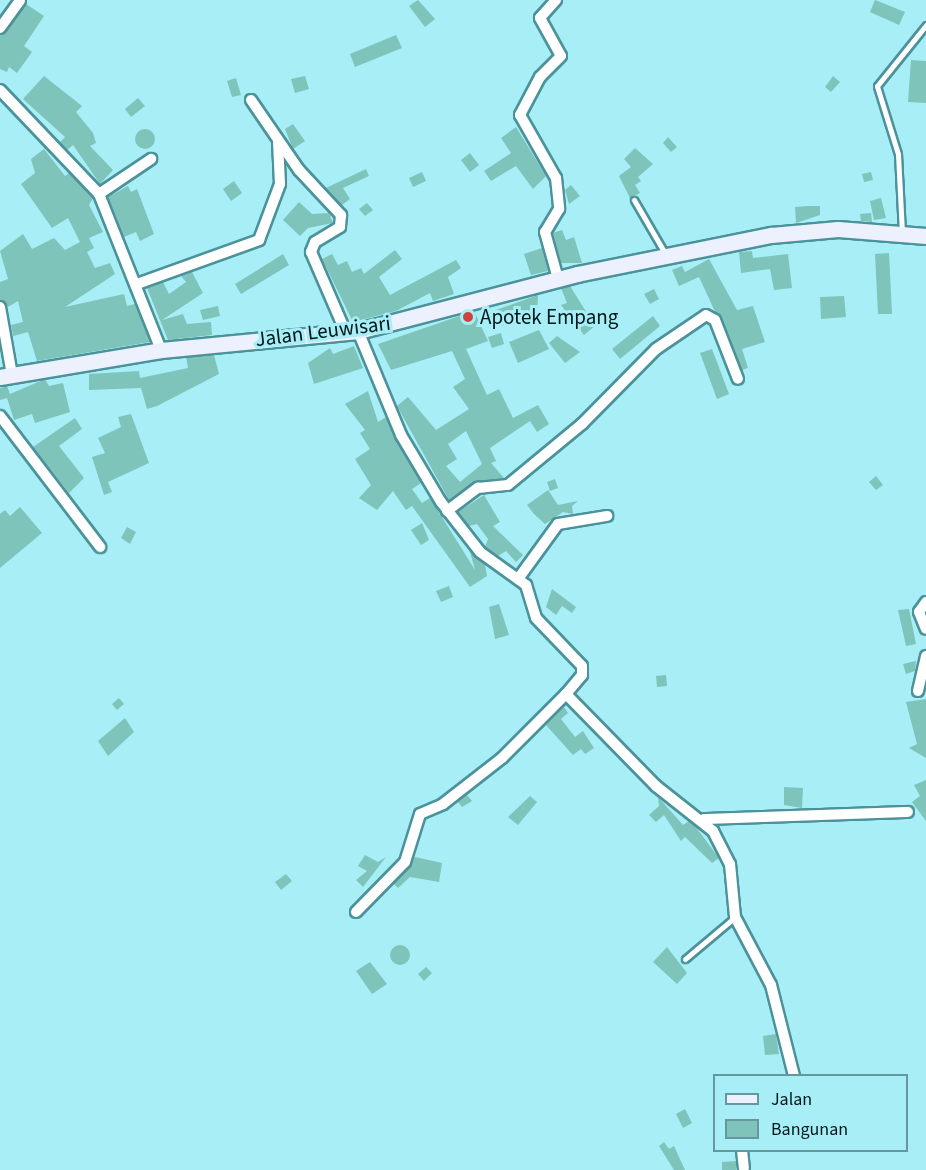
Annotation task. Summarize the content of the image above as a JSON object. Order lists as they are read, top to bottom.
{
  "streets": {
    "main road": ["Jalan Leuwisari"]
  },
  "places": ["Apotek Empang"],
  "legend": ["Jalan", "Bangunan"]
}
